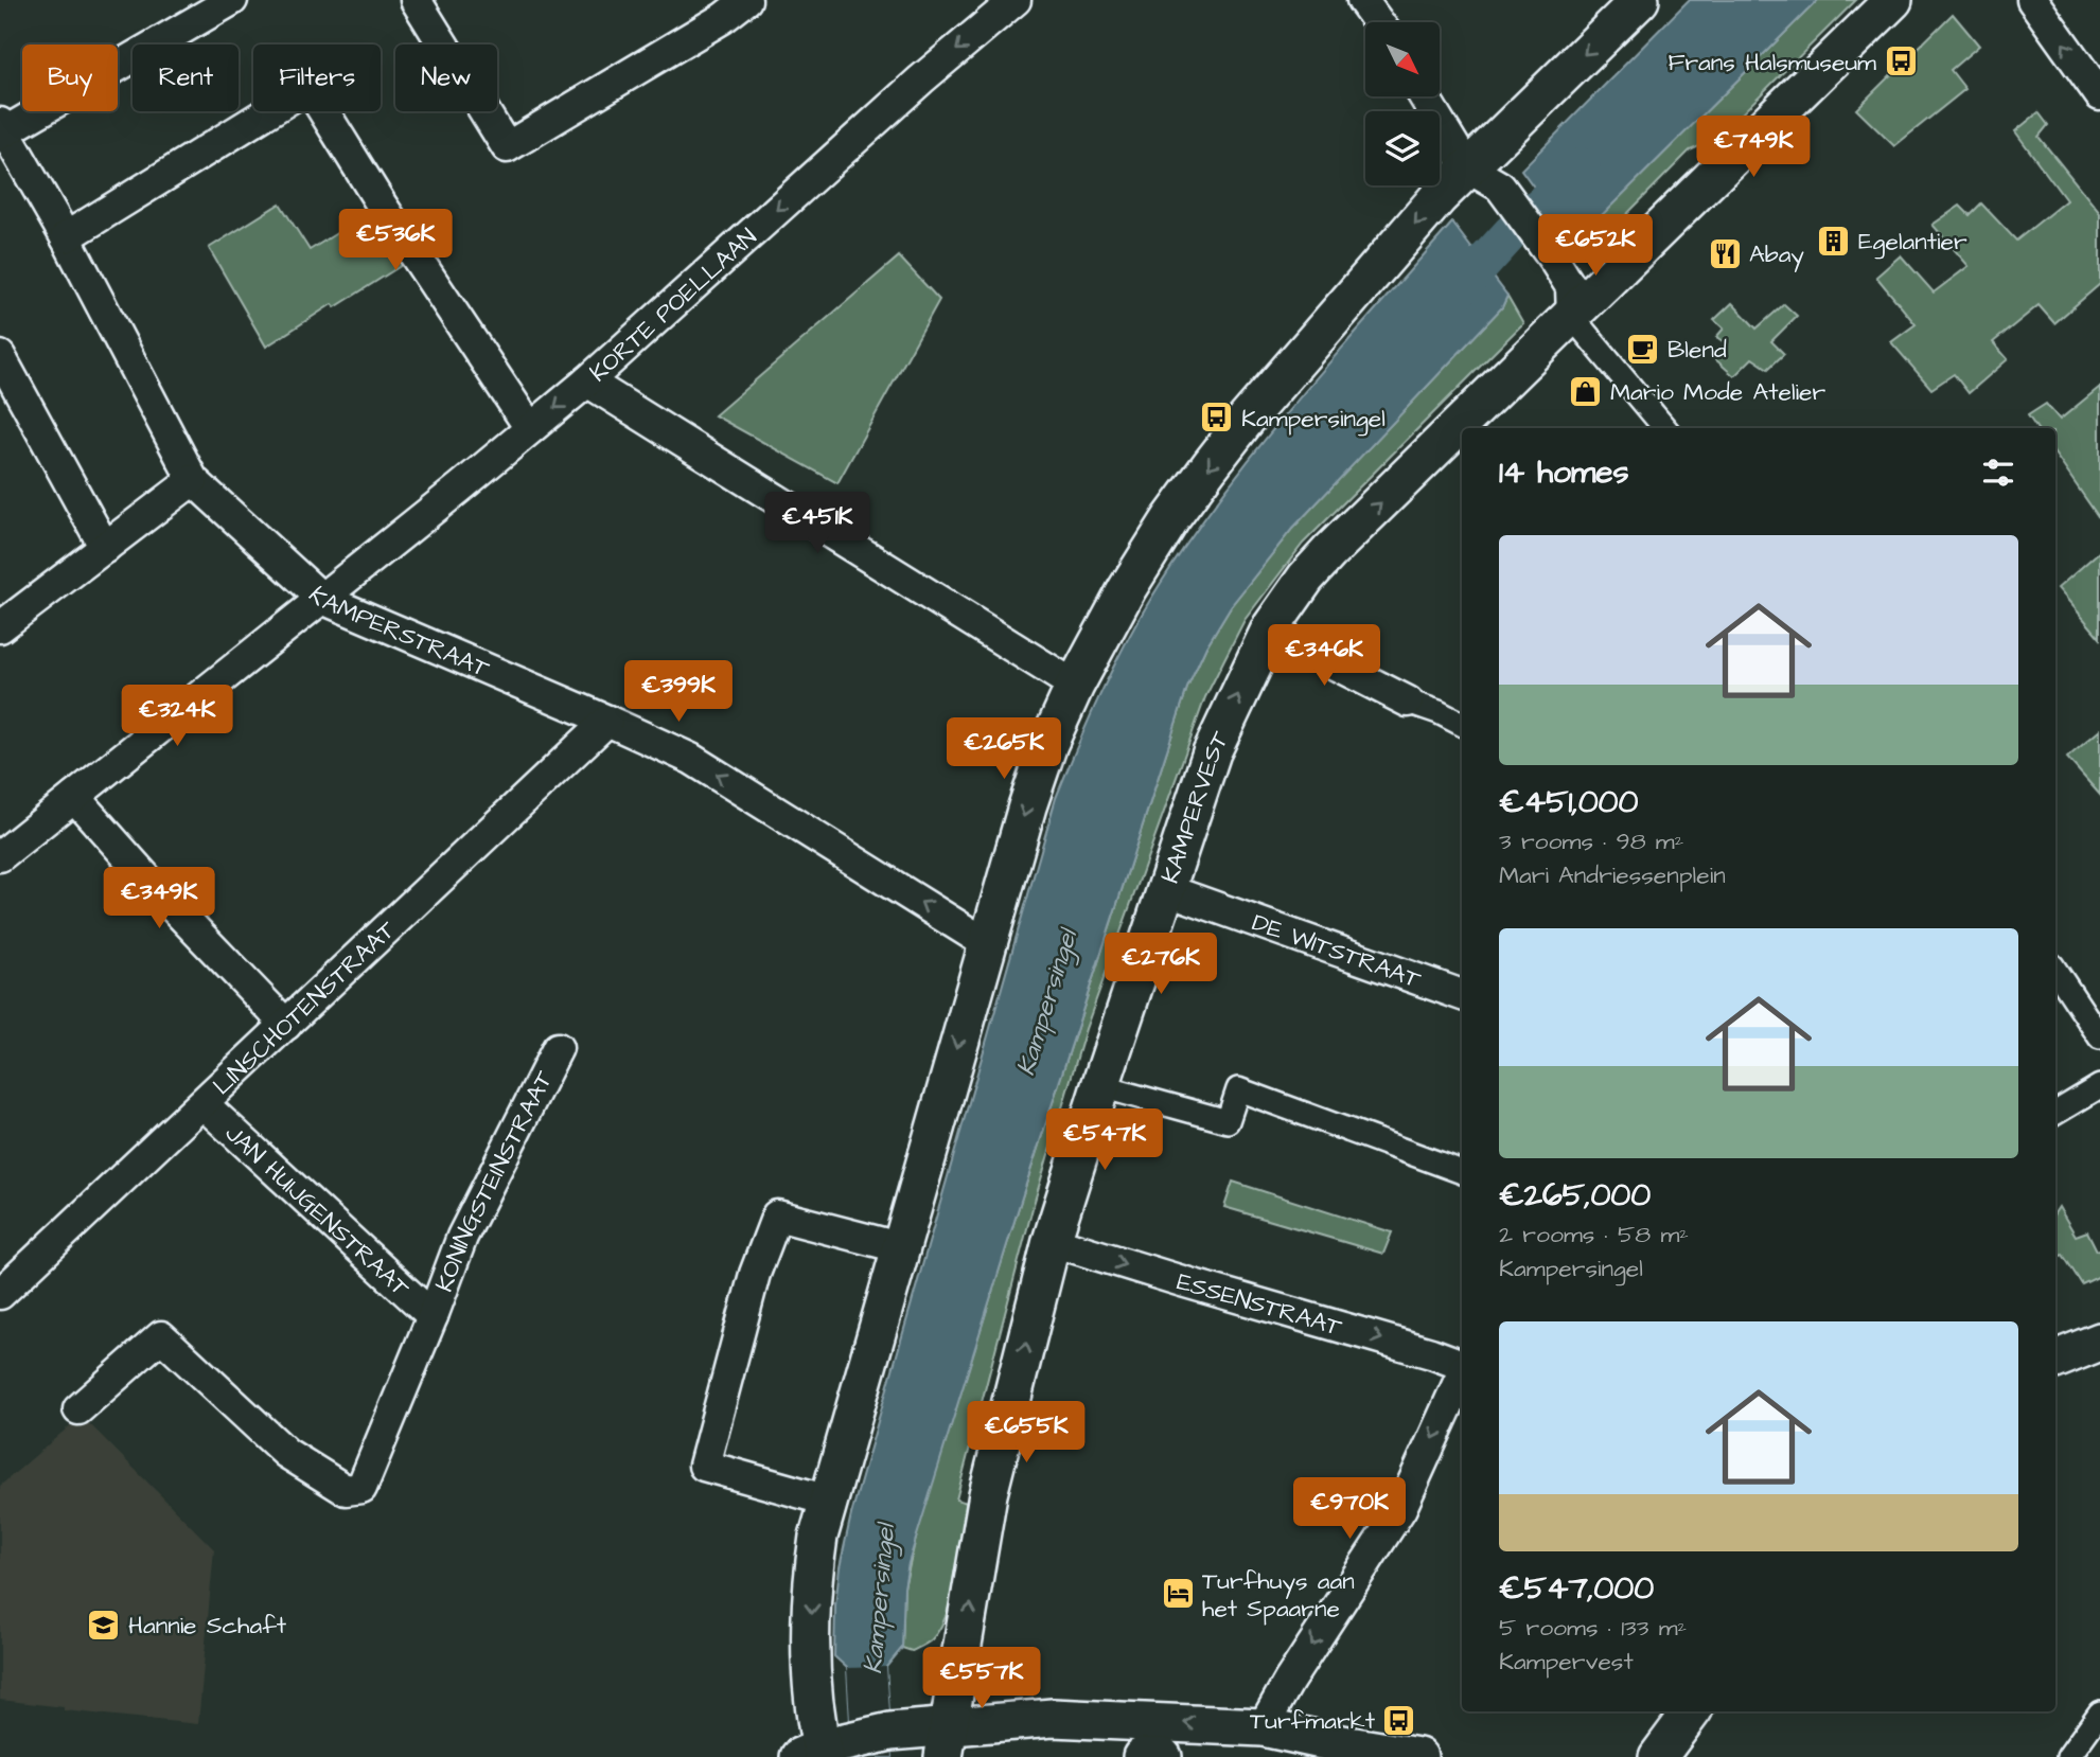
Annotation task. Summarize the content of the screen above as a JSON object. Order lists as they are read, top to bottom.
{
  "streets": {
    "street": [
      "KORTE POELLAAN",
      "KAMPERSTRAAT",
      "KAMPERVEST",
      "DE WITSTRAAT",
      "LINSCHOTENSTRAAT",
      "KONINGSTEINSTRAAT",
      "JAN HUIJGENSTRAAT",
      "ESSENSTRAAT"
    ]
  },
  "crossings": [
    ["KORTE POELLAAN", "KAMPERSTRAAT"],
    ["KAMPERSTRAAT", "LINSCHOTENSTRAAT"],
    ["KAMPERVEST", "DE WITSTRAAT"],
    ["KAMPERVEST", "ESSENSTRAAT"],
    ["LINSCHOTENSTRAAT", "JAN HUIJGENSTRAAT"],
    ["KONINGSTEINSTRAAT", "JAN HUIJGENSTRAAT"]
  ],
  "one_way": ["KORTE POELLAAN"],
  "water": ["Kampersingel"],
  "places": {
    "bus stop": ["Frans Halsmuseum", "Kampersingel", "Turfmarkt"],
    "building": ["Egelantier"],
    "restaurant": ["Abay"],
    "cafe": ["Blend"],
    "shop": ["Mario Mode Atelier"],
    "hotel": ["Turfhuys aan het Spaarne"],
    "school or university": ["Hannie Schaft"]
  },
  "north": "bottom right",
  "page": {
    "chip": [
      "Buy",
      "Rent",
      "Filters",
      "New"
    ],
    "price": [
      "€749K",
      "€536K",
      "€652K",
      "€451K",
      "€346K",
      "€399K",
      "€324K",
      "€265K",
      "€349K",
      "€276K",
      "€547K",
      "€655K",
      "€970K",
      "€557K"
    ],
    "heading": "14 homes",
    "list": [
      {
        "name": "€451,000",
        "note": "3 rooms · 98 m² · Mari Andriessenplein"
      },
      {
        "name": "€265,000",
        "note": "2 rooms · 58 m² · Kampersingel"
      },
      {
        "name": "€547,000",
        "note": "5 rooms · 133 m² · Kampervest"
      }
    ]
  }
}
